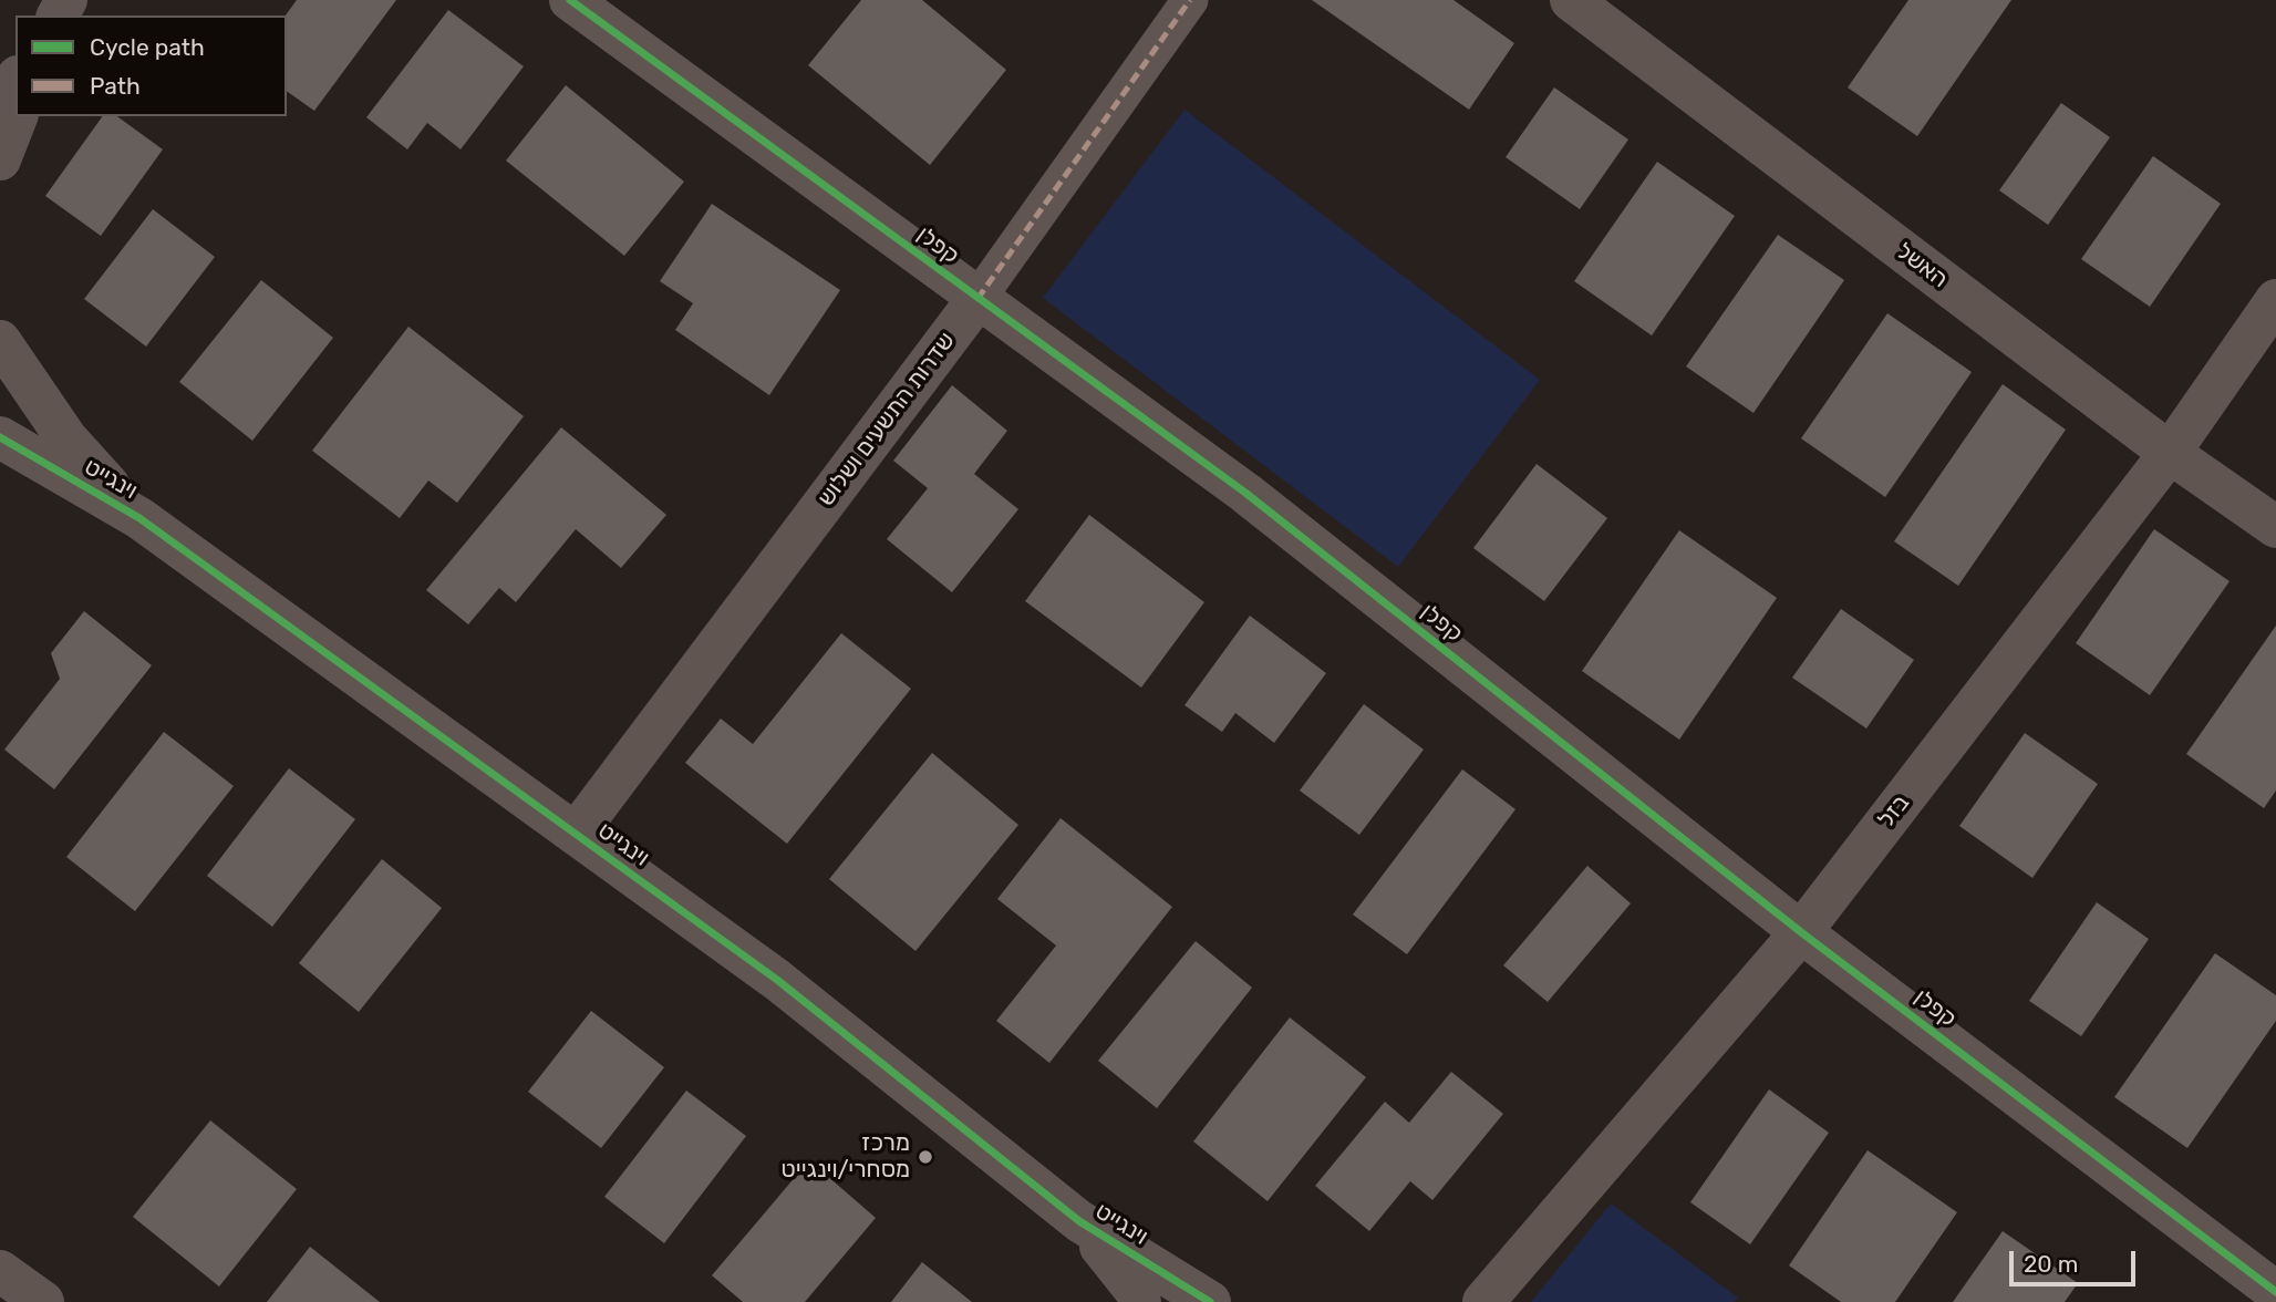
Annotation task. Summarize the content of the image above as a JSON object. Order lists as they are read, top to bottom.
{
  "streets": {
    "street": [
      "קפלן",
      "האשל",
      "שדרות התשעים ושלוש",
      "וינגייט",
      "בזל"
    ]
  },
  "crossings": [
    ["קפלן", "שדרות התשעים ושלוש"],
    ["קפלן", "בזל"],
    ["האשל", "בזל"],
    ["שדרות התשעים ושלוש", "וינגייט"]
  ],
  "places": ["מרכז מסחרי/וינגייט"],
  "legend": ["Cycle path", "Path"],
  "scale_bar": "20 m"
}
